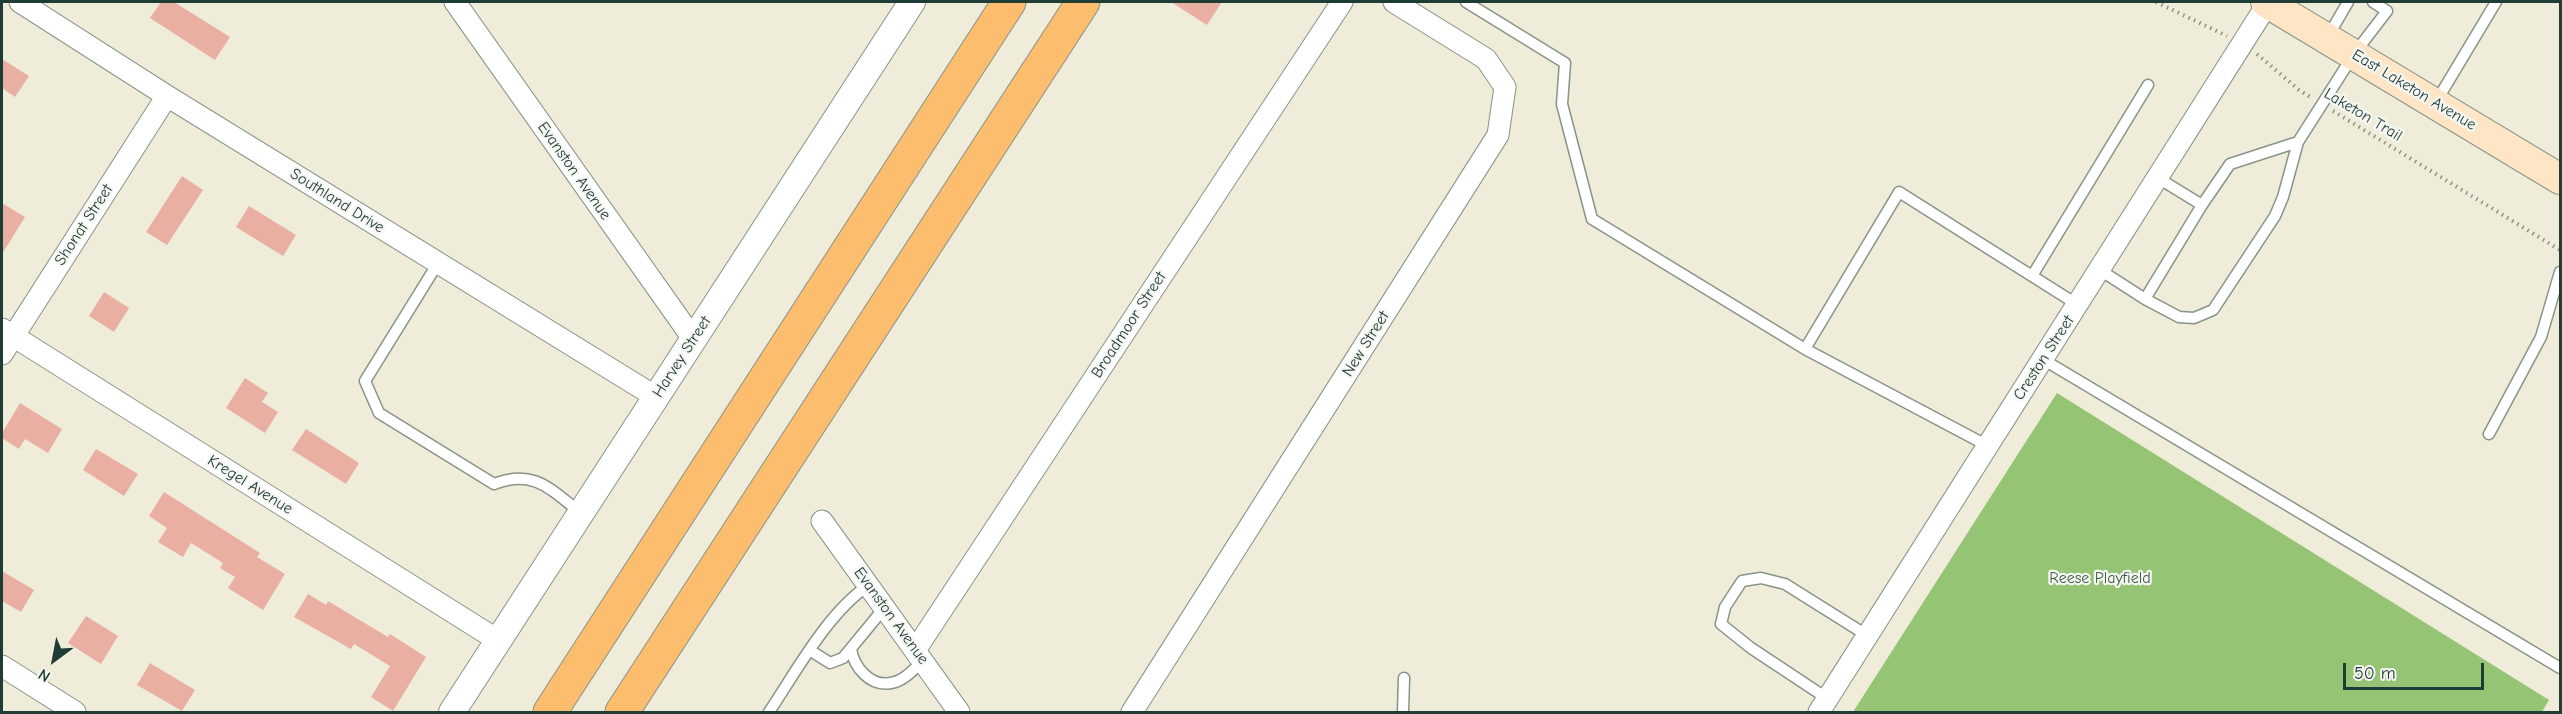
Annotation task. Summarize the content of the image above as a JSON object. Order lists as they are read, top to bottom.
{
  "streets": {
    "main road": ["East Laketon Avenue"],
    "street": [
      "Evanston Avenue",
      "Southland Drive",
      "Shonat Street",
      "Broadmoor Street",
      "New Street",
      "Harvey Street",
      "Creston Street",
      "Kregel Avenue"
    ],
    "path": ["Laketon Trail"]
  },
  "crossings": [
    ["East Laketon Avenue", "Creston Street"],
    ["Laketon Trail", "Creston Street"],
    ["Evanston Avenue", "Broadmoor Street"],
    ["Evanston Avenue", "Harvey Street"],
    ["Southland Drive", "Shonat Street"],
    ["Southland Drive", "Harvey Street"],
    ["Shonat Street", "Kregel Avenue"],
    ["Harvey Street", "Kregel Avenue"]
  ],
  "parks": ["Reese Playfield"],
  "scale_bar": "50 m",
  "north": "bottom left"
}
